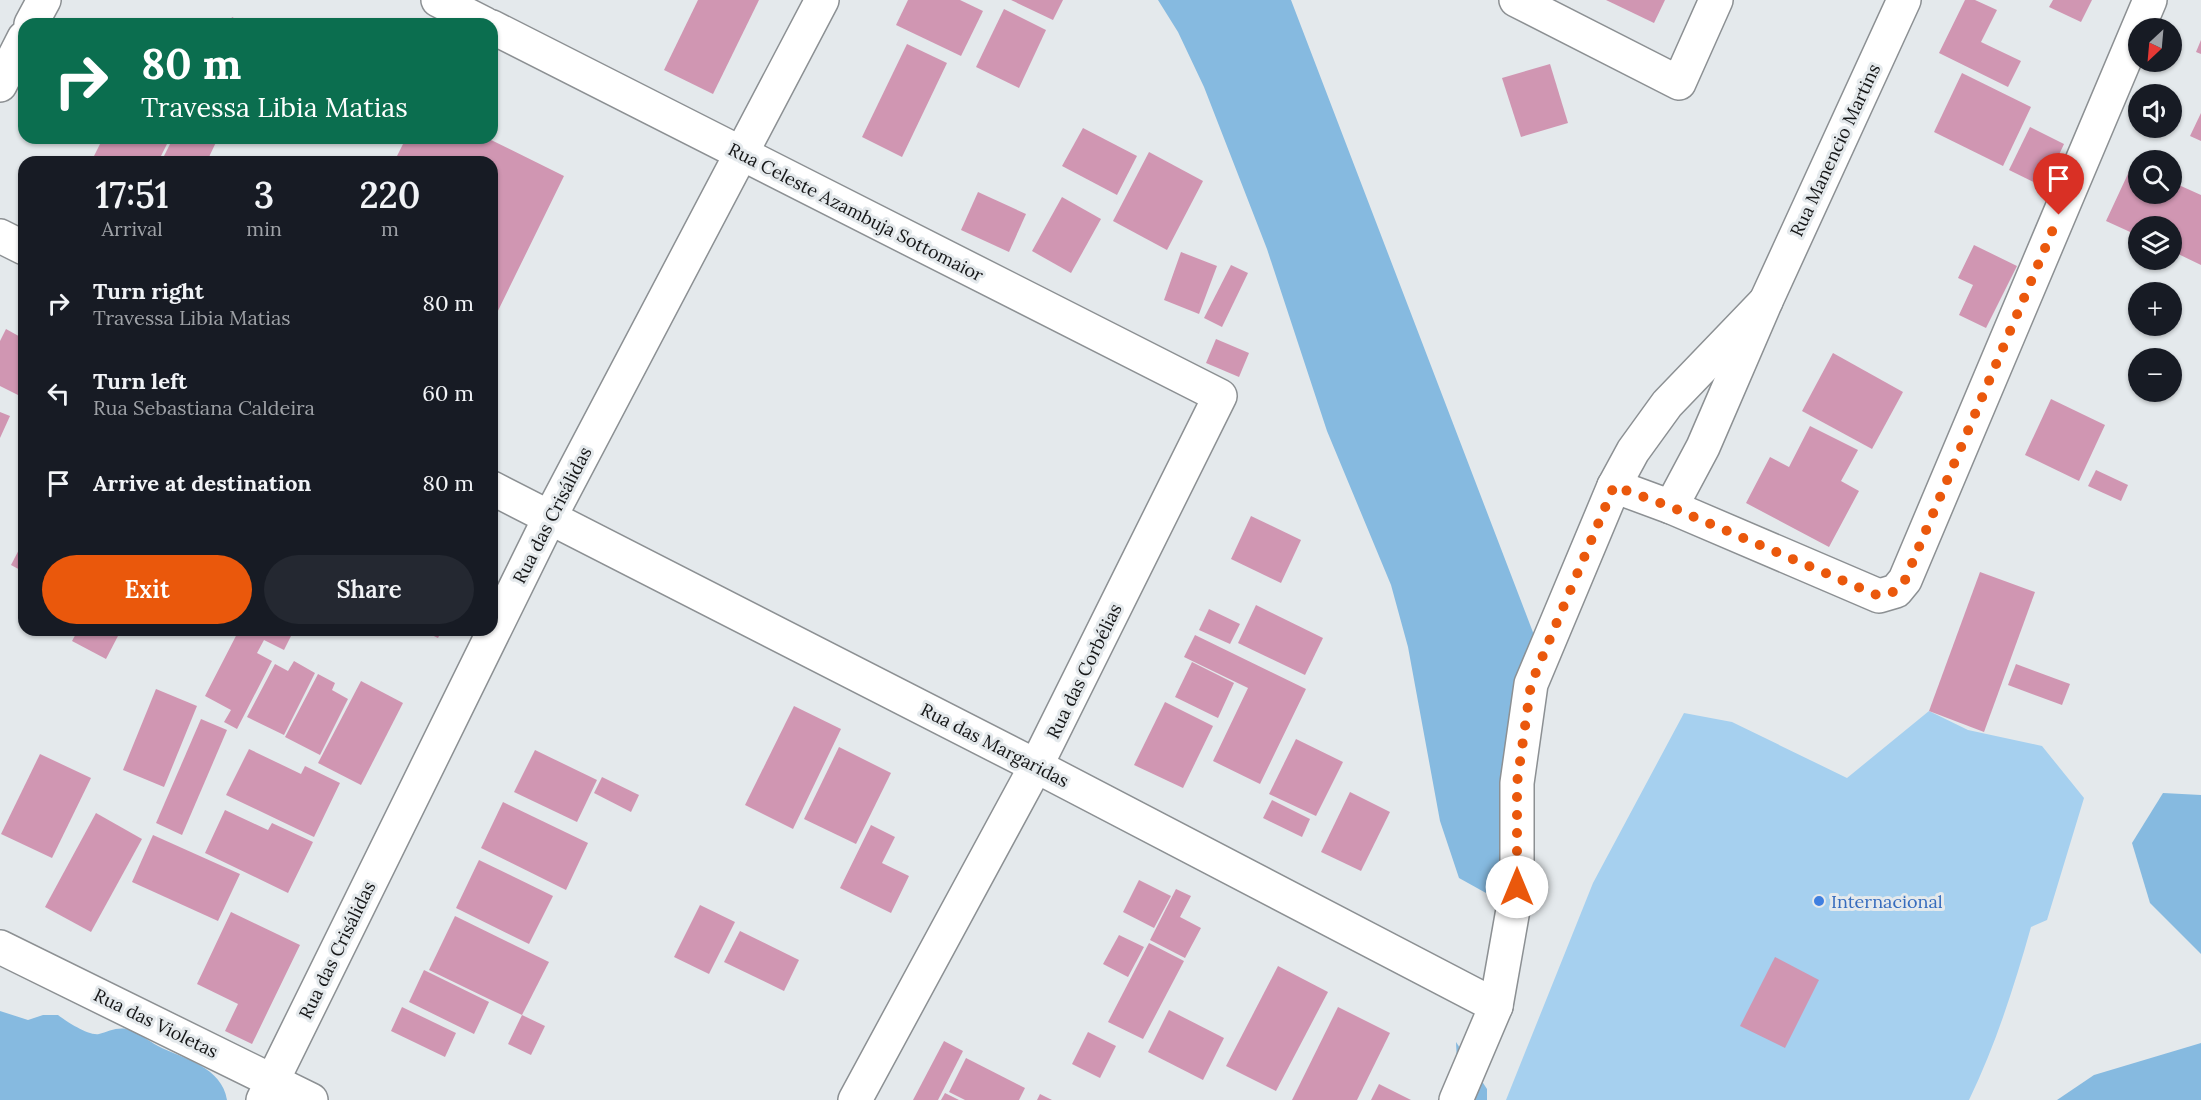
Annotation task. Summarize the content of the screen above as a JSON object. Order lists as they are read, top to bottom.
{
  "streets": {
    "street": [
      "Rua Manencio Martins",
      "Rua Celeste Azambuja Sottomaior",
      "Rua das Crisálidas",
      "Rua das Corbélias",
      "Rua das Margaridas",
      "Rua das Violetas"
    ]
  },
  "crossings": [
    ["Rua Manencio Martins", "Rua das Margaridas"],
    ["Rua Celeste Azambuja Sottomaior", "Rua das Crisálidas"],
    ["Rua Celeste Azambuja Sottomaior", "Rua das Corbélias"],
    ["Rua das Crisálidas", "Rua das Margaridas"],
    ["Rua das Crisálidas", "Rua das Violetas"],
    ["Rua das Corbélias", "Rua das Margaridas"]
  ],
  "places": ["Internacional"],
  "north": "bottom left",
  "page": {
    "map_buttons": ["+", "−"],
    "turn": ["80 m", "Travessa Libia Matias"],
    "eta": [
      "17:51",
      "Arrival",
      "3",
      "min",
      "220",
      "m"
    ],
    "list": [
      {
        "name": "Turn right",
        "note": "Travessa Libia Matias",
        "value": "80 m"
      },
      {
        "name": "Turn left",
        "note": "Rua Sebastiana Caldeira",
        "value": "60 m"
      },
      {
        "name": "Arrive at destination",
        "value": "80 m"
      }
    ],
    "buttons": ["Exit", "Share"]
  }
}
